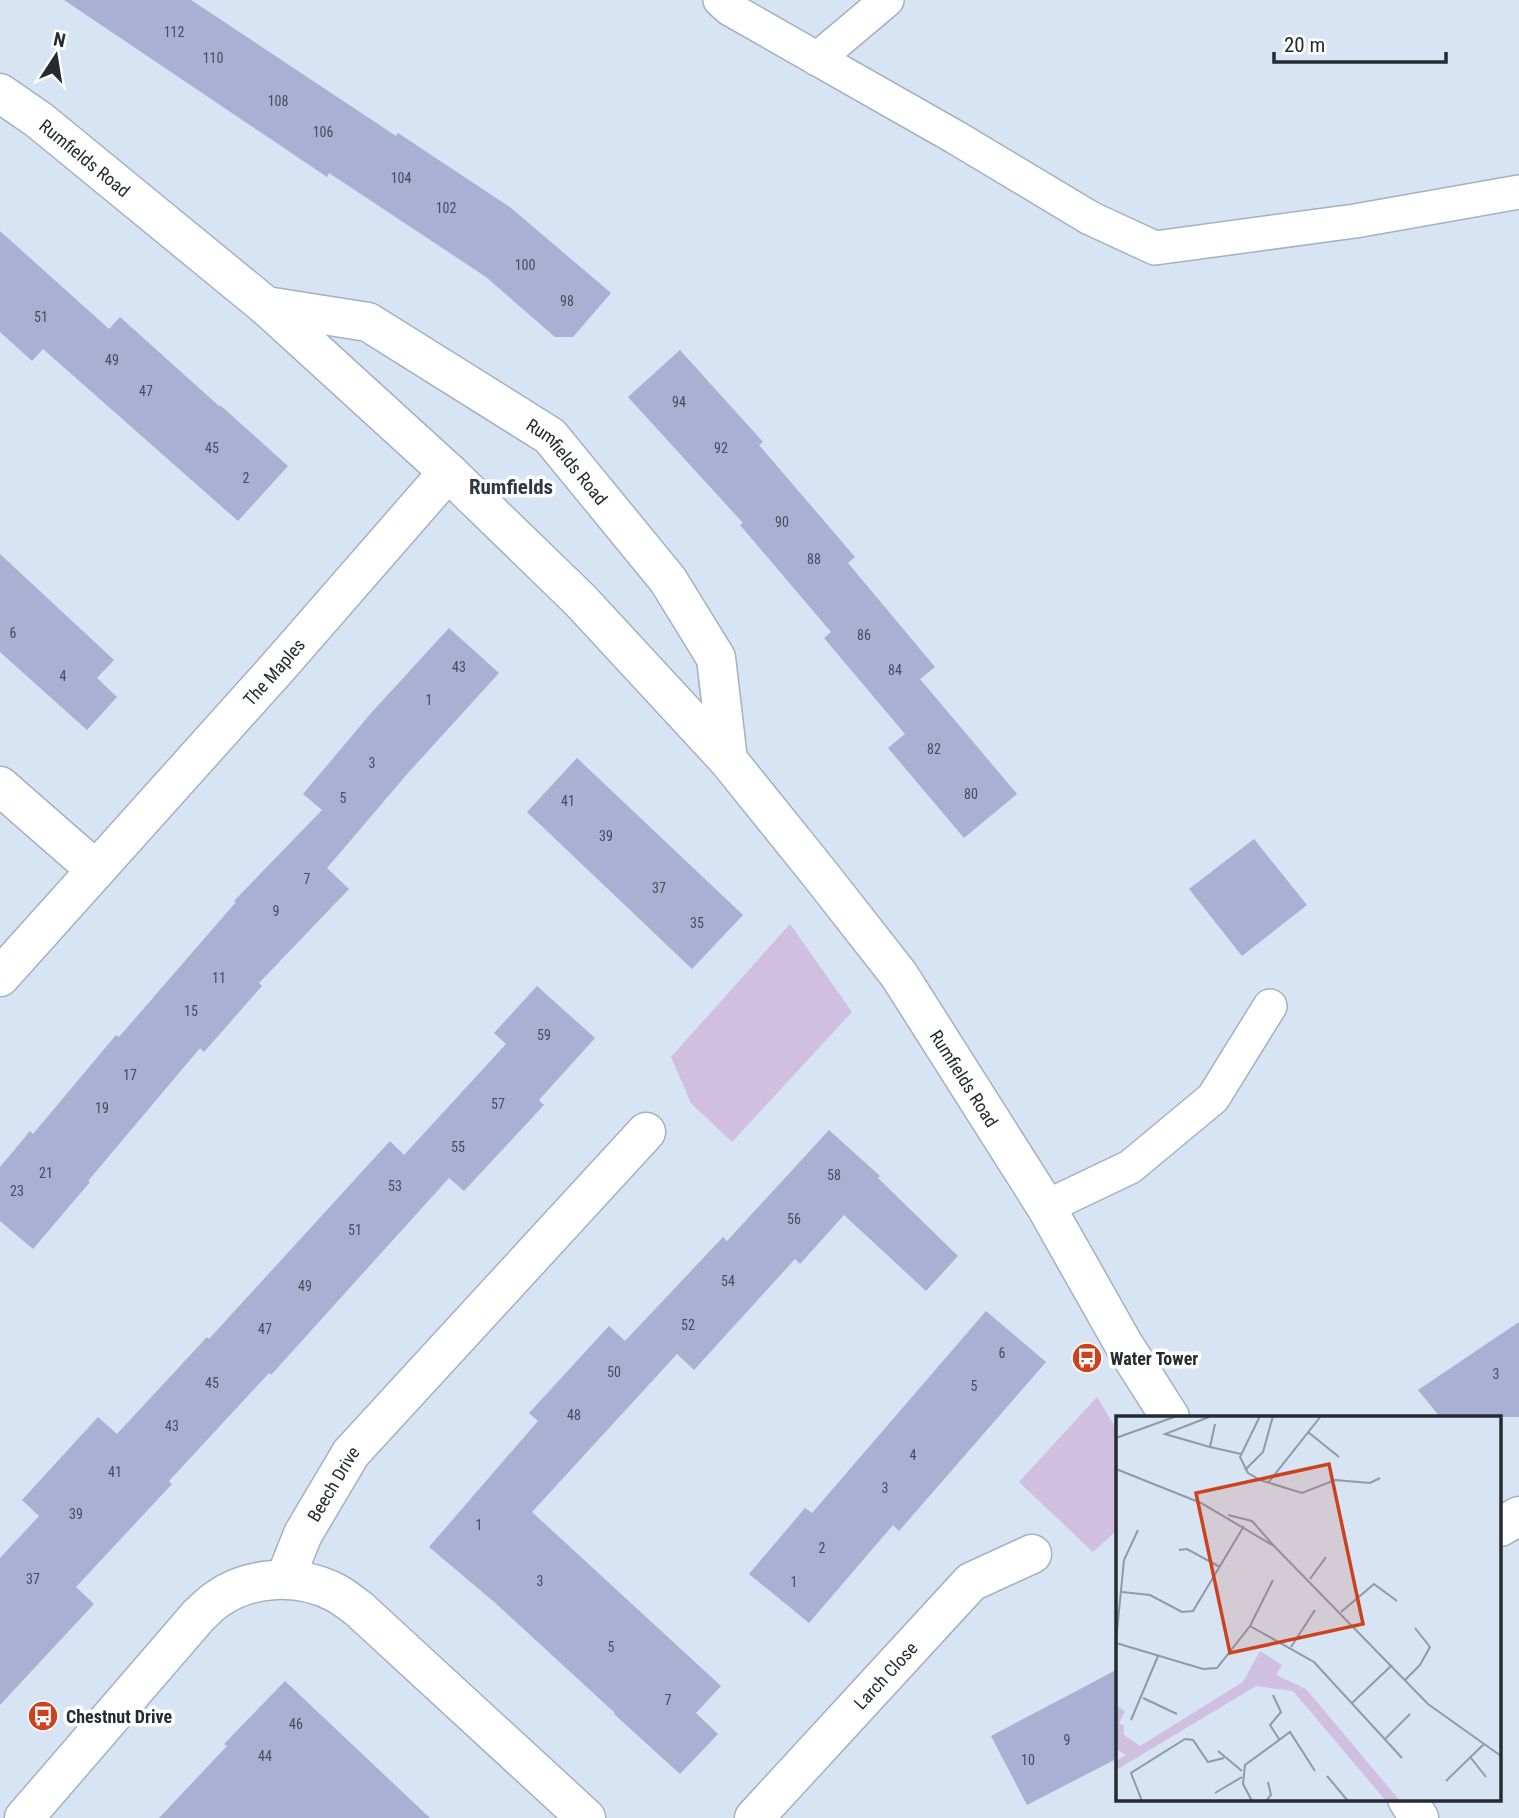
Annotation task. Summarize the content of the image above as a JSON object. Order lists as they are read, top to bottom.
{
  "streets": {
    "street": [
      "Rumfields Road",
      "The Maples",
      "Beech Drive",
      "Larch Close"
    ]
  },
  "crossings": [
    ["Rumfields Road", "The Maples"]
  ],
  "districts": ["Rumfields"],
  "places": {
    "bus stop": ["Water Tower", "Chestnut Drive"]
  },
  "house_numbers": [
    "112",
    "110",
    "108",
    "106",
    "104",
    "102",
    "100",
    "98",
    "51",
    "49",
    "47",
    "94",
    "45",
    "92",
    "2",
    "90",
    "88",
    "6",
    "86",
    "43",
    "84",
    "4",
    "1",
    "82",
    "3",
    "80",
    "5",
    "41",
    "39",
    "7",
    "37",
    "9",
    "35",
    "11",
    "15",
    "59",
    "17",
    "57",
    "19",
    "55",
    "21",
    "58",
    "53",
    "23",
    "56",
    "51",
    "54",
    "49",
    "52",
    "47",
    "6",
    "50",
    "3",
    "45",
    "5",
    "48",
    "43",
    "4",
    "41",
    "3",
    "39",
    "1",
    "2",
    "37",
    "3",
    "1",
    "5",
    "7",
    "46",
    "9",
    "44",
    "10"
  ],
  "scale_bar": "20 m",
  "north": "top"
}
